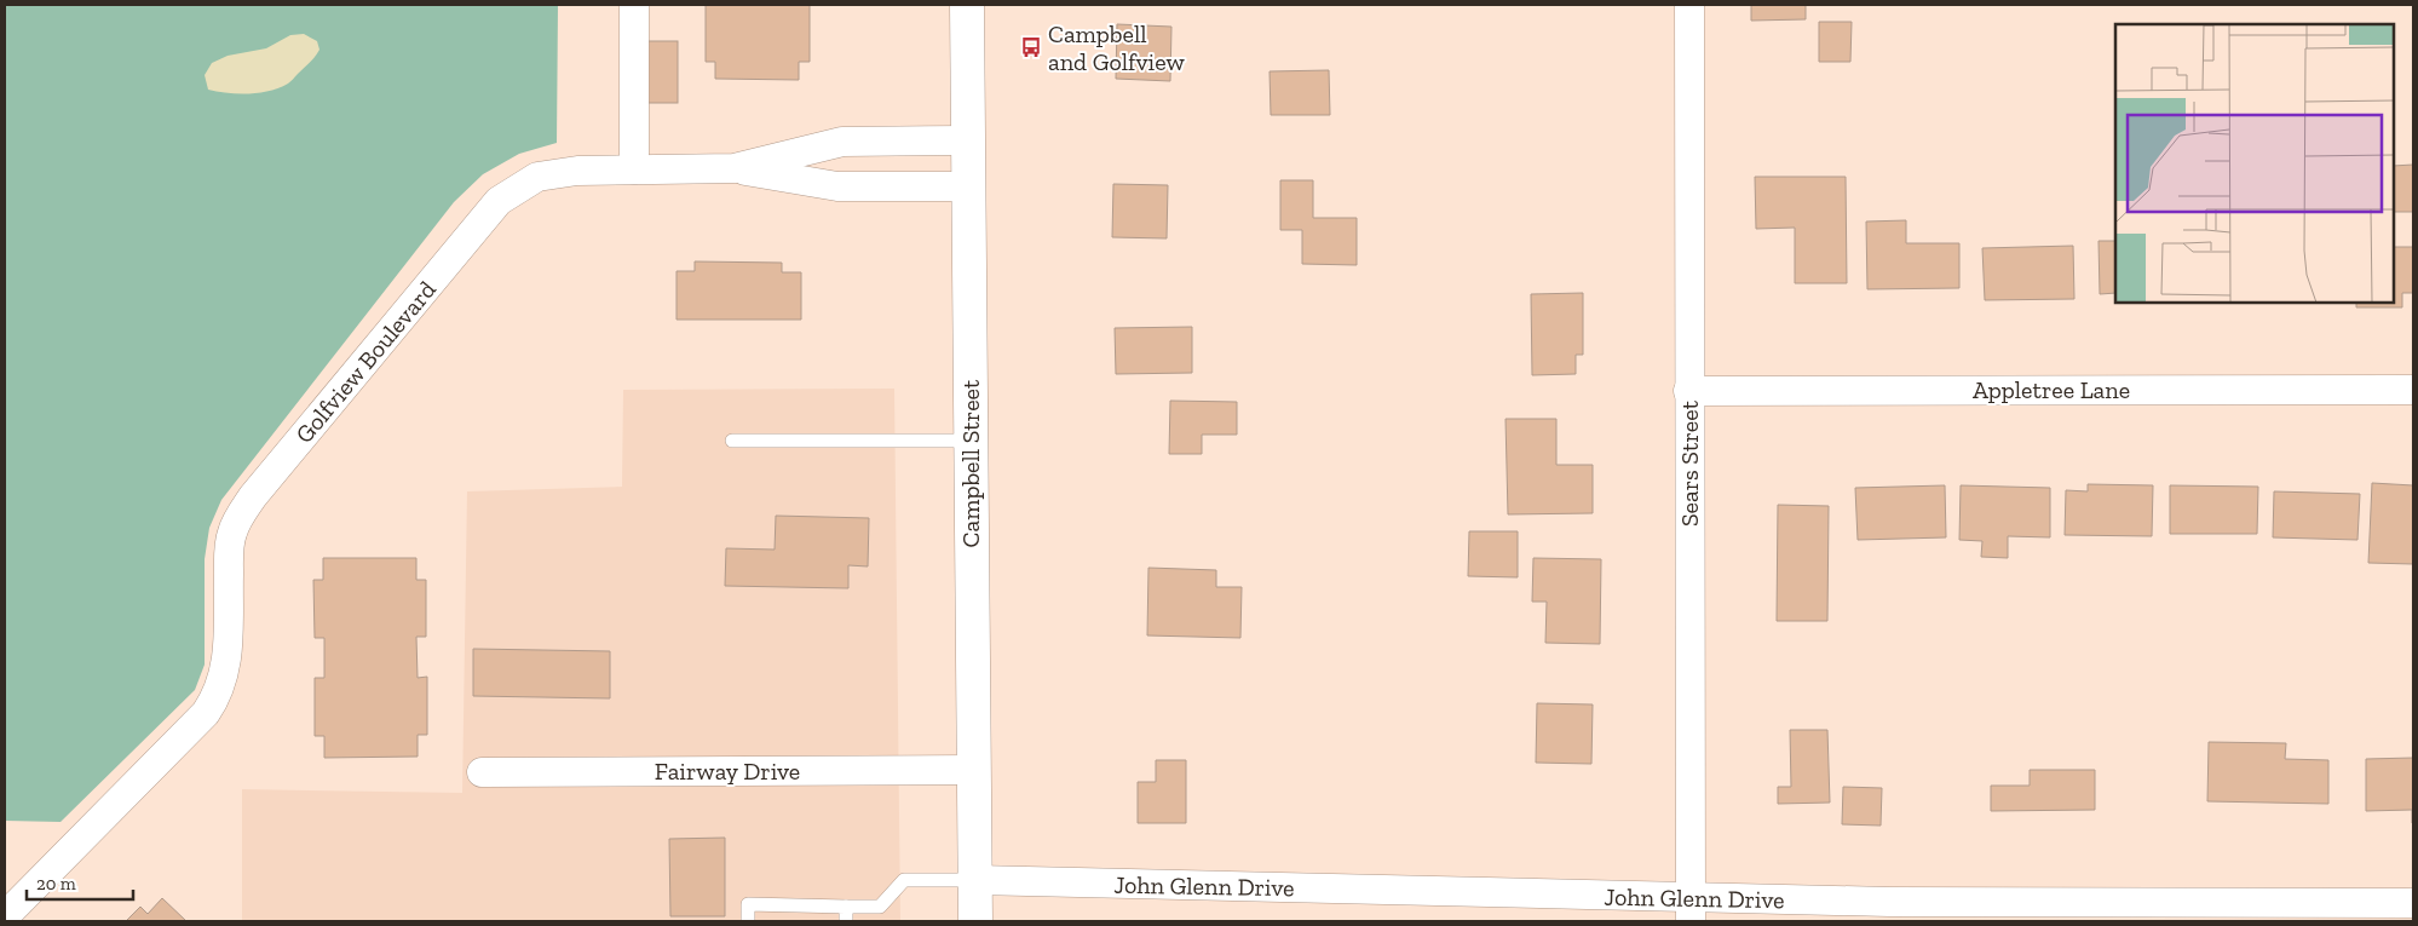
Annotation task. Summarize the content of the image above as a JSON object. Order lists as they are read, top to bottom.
{
  "streets": {
    "main road": ["Campbell Street"],
    "street": [
      "Golfview Boulevard",
      "Appletree Lane",
      "Sears Street",
      "Fairway Drive",
      "John Glenn Drive"
    ]
  },
  "crossings": [
    ["Golfview Boulevard", "Campbell Street"],
    ["Appletree Lane", "Sears Street"],
    ["Campbell Street", "Fairway Drive"],
    ["Campbell Street", "John Glenn Drive"],
    ["Sears Street", "John Glenn Drive"]
  ],
  "places": {
    "bus stop": ["Campbell and Golfview"]
  },
  "scale_bar": "20 m"
}
